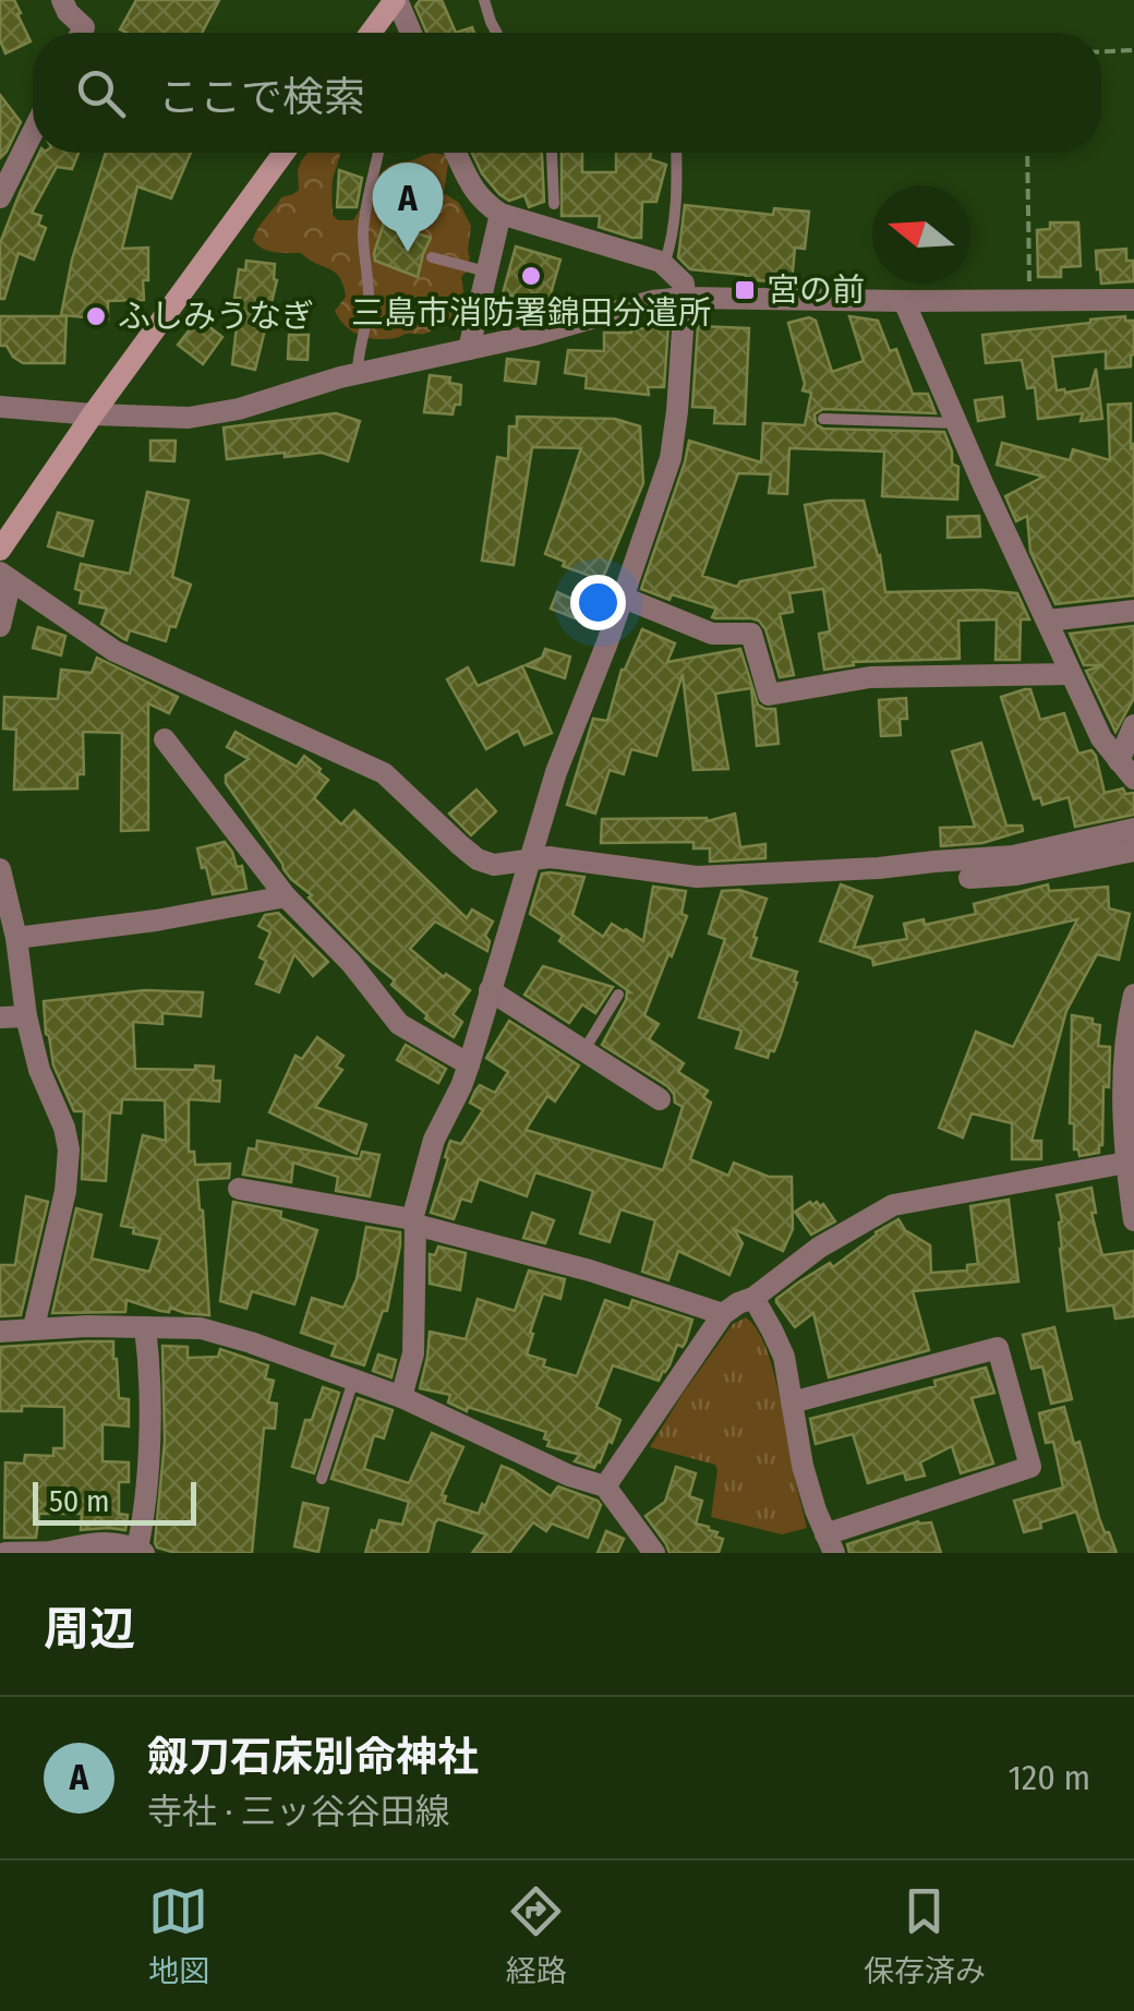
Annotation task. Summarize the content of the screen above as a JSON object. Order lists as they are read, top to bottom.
{
  "places": {
    "other": ["三島市消防署錦田分遣所", "ふしみうなぎ"],
    "transit": ["宮の前"]
  },
  "scale_bar": "50 m",
  "north": "left",
  "page": {
    "search": "ここで検索",
    "pins": "A",
    "scale": "50 m",
    "heading": "周辺",
    "list": [
      {
        "mark": "A",
        "name": "劔刀石床別命神社",
        "note": "寺社 · 三ッ谷谷田線",
        "value": "120 m"
      }
    ],
    "nav": ["地図", "経路", "保存済み"]
  }
}
